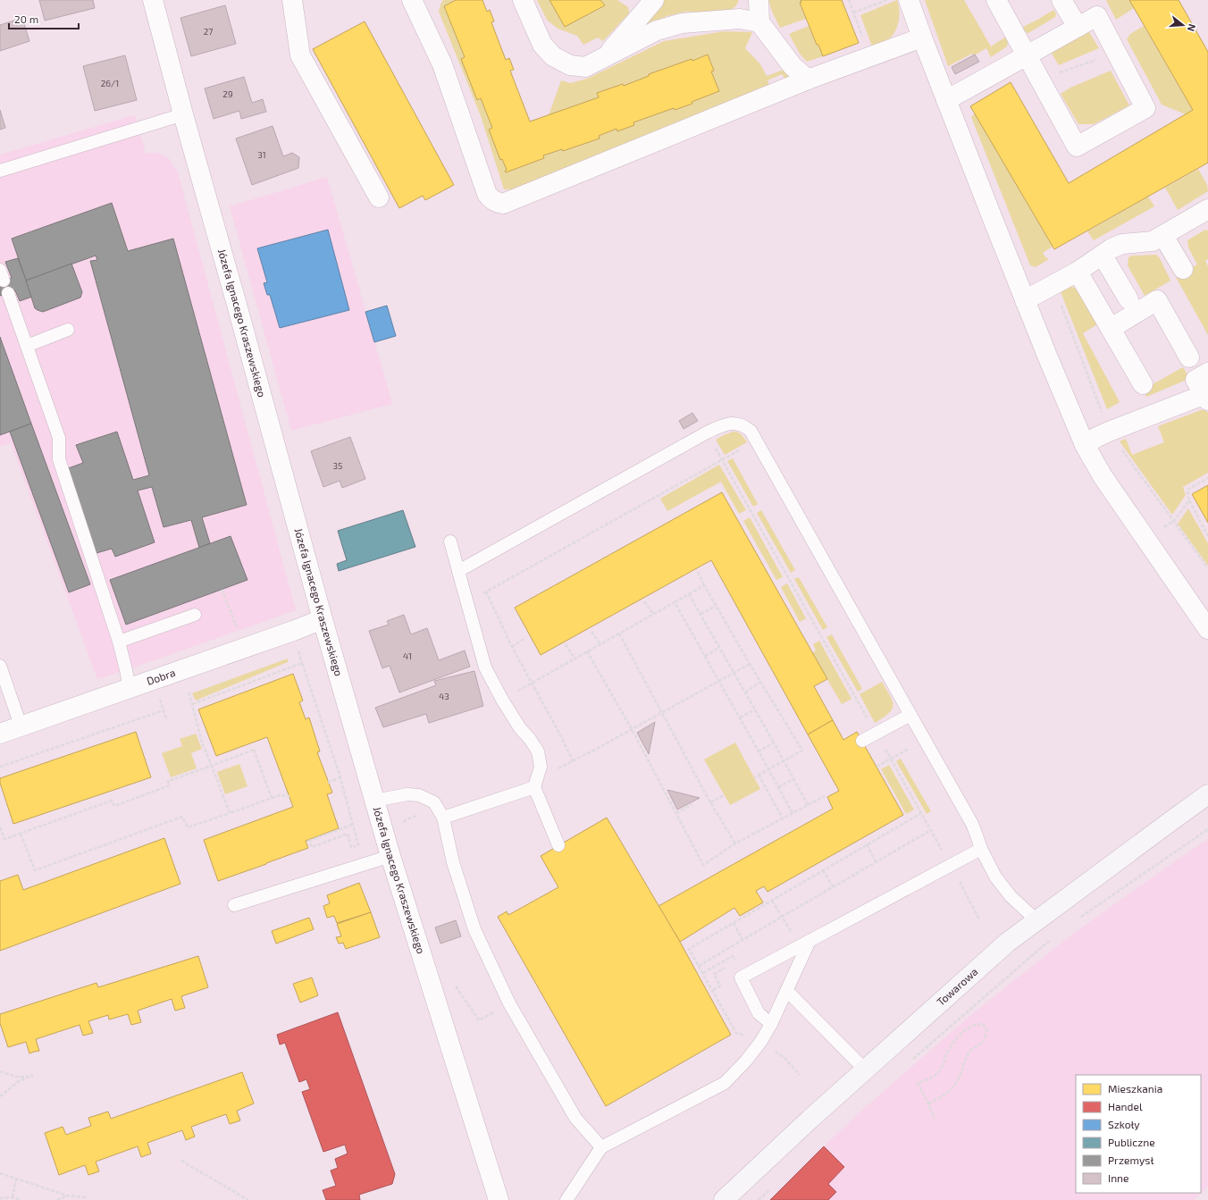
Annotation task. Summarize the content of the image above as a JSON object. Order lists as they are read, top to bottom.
{
  "streets": {
    "main road": ["Towarowa"],
    "street": ["Józefa Ignacego Kraszewskiego", "Dobra"]
  },
  "crossings": [
    ["Józefa Ignacego Kraszewskiego", "Dobra"]
  ],
  "house_numbers": [
    "27",
    "26/1",
    "29",
    "31",
    "35",
    "41",
    "43"
  ],
  "legend": [
    "Mieszkania",
    "Handel",
    "Szkoły",
    "Publiczne",
    "Przemysł",
    "Inne"
  ],
  "scale_bar": "20 m",
  "north": "right"
}
